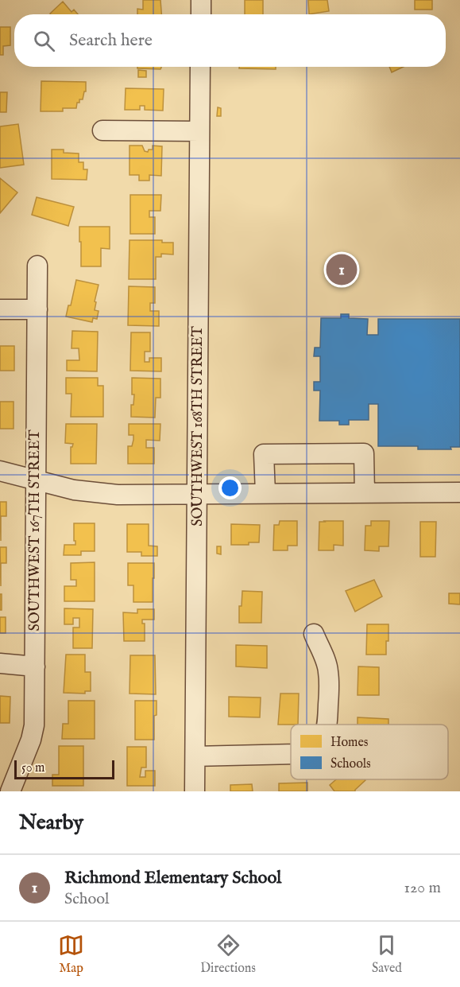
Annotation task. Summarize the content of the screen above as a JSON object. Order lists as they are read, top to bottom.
{
  "streets": {
    "street": ["SOUTHWEST 168TH STREET", "SOUTHWEST 167TH STREET"]
  },
  "legend": ["Homes", "Schools"],
  "scale_bar": "50 m",
  "page": {
    "search": "Search here",
    "pins": "1",
    "scale": "50 m",
    "heading": "Nearby",
    "list": [
      {
        "mark": "1",
        "name": "Richmond Elementary School",
        "note": "School",
        "value": "120 m"
      }
    ],
    "nav": ["Map", "Directions", "Saved"]
  }
}
